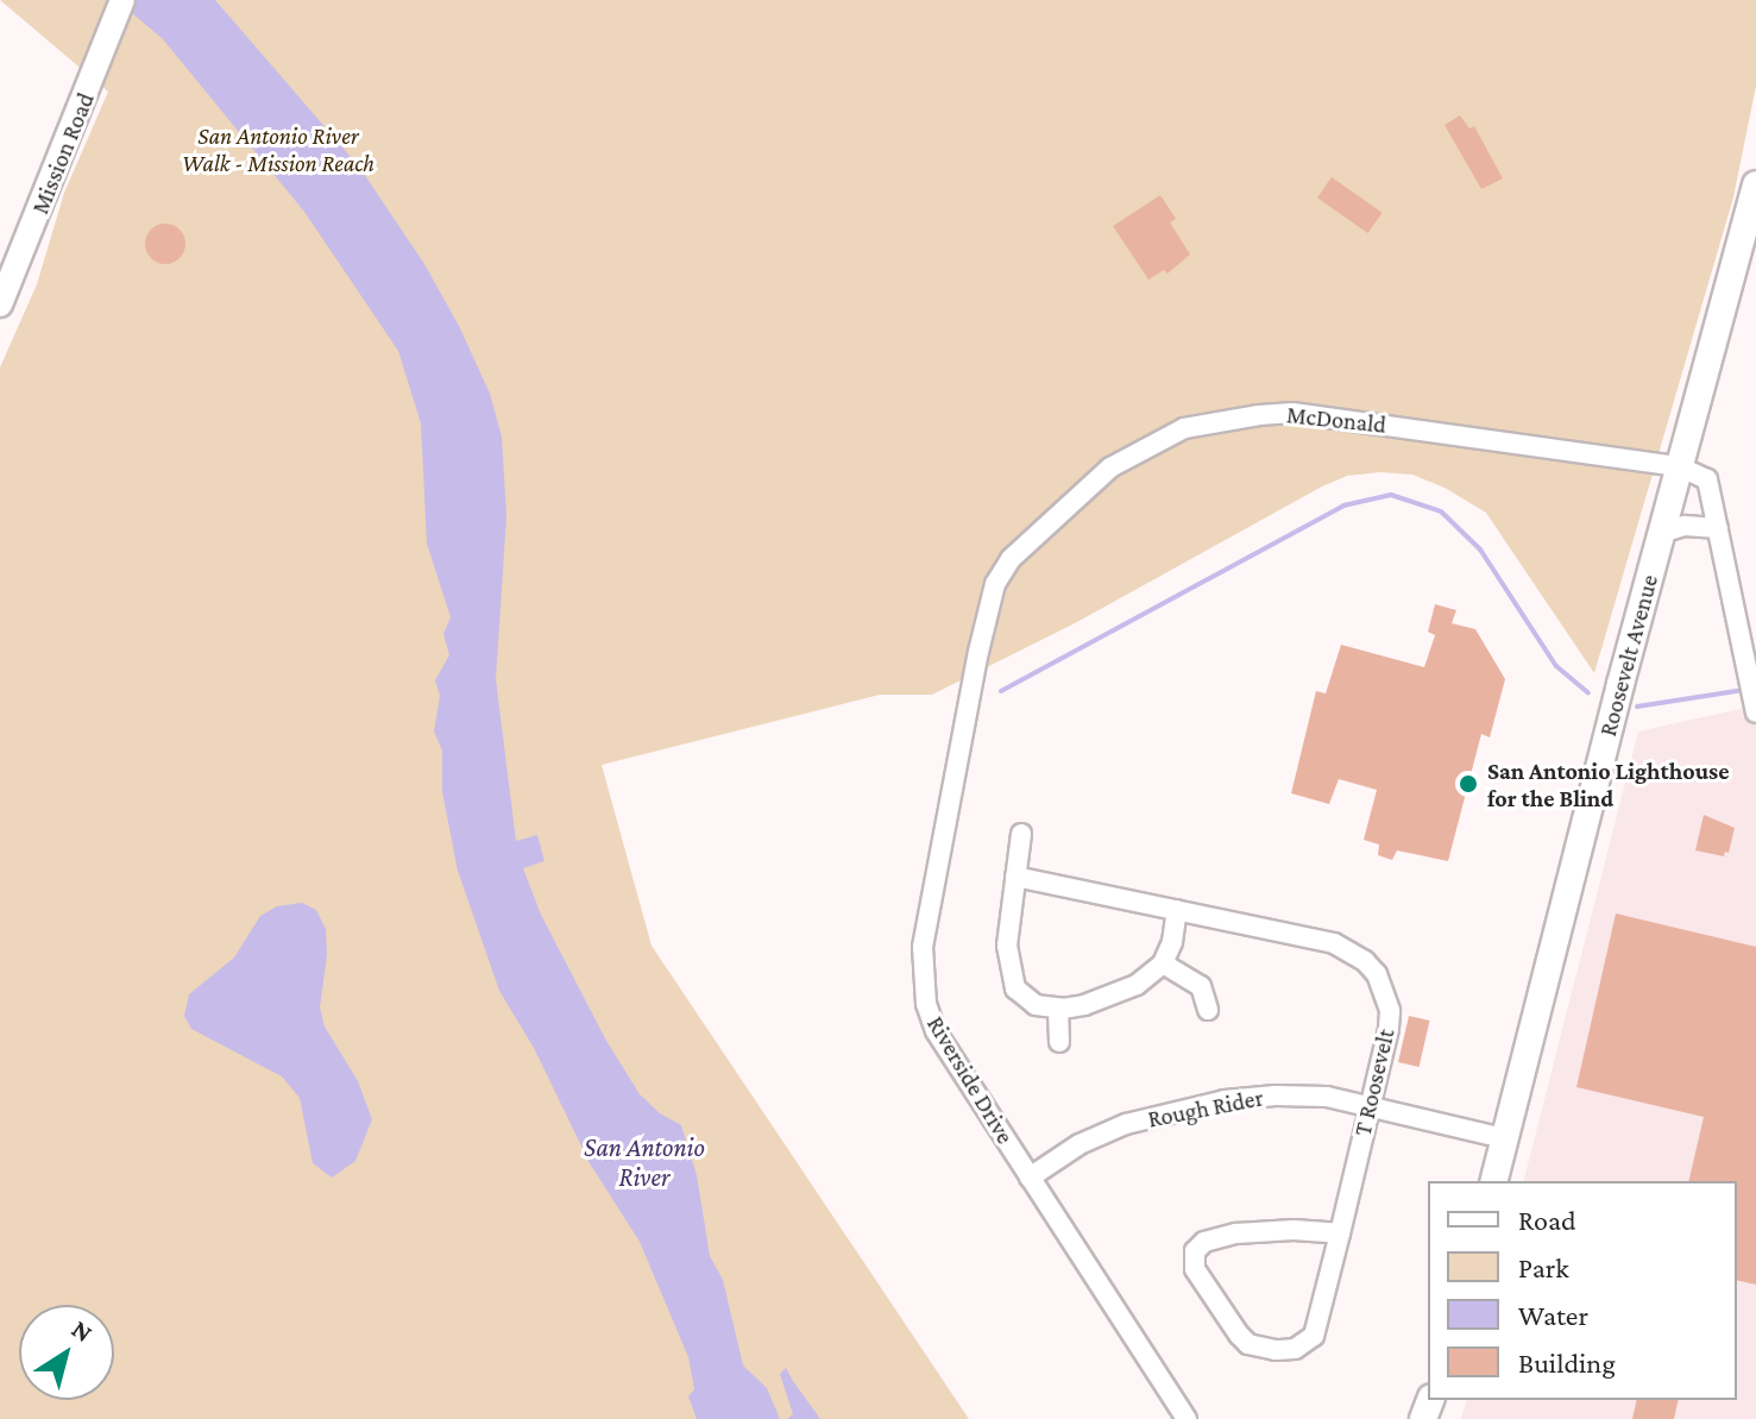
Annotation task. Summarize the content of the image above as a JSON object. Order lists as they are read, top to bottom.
{
  "streets": {
    "main road": ["Roosevelt Avenue"],
    "street": [
      "Mission Road",
      "McDonald",
      "Riverside Drive",
      "T Roosevelt",
      "Rough Rider"
    ]
  },
  "crossings": [
    ["McDonald", "Roosevelt Avenue"],
    ["McDonald", "Riverside Drive"],
    ["Roosevelt Avenue", "Rough Rider"],
    ["Riverside Drive", "Rough Rider"],
    ["T Roosevelt", "Rough Rider"]
  ],
  "water": ["San Antonio River"],
  "parks": ["San Antonio River Walk - Mission Reach"],
  "places": ["San Antonio Lighthouse for the Blind"],
  "legend": [
    "Road",
    "Park",
    "Water",
    "Building"
  ],
  "north": "top right"
}
